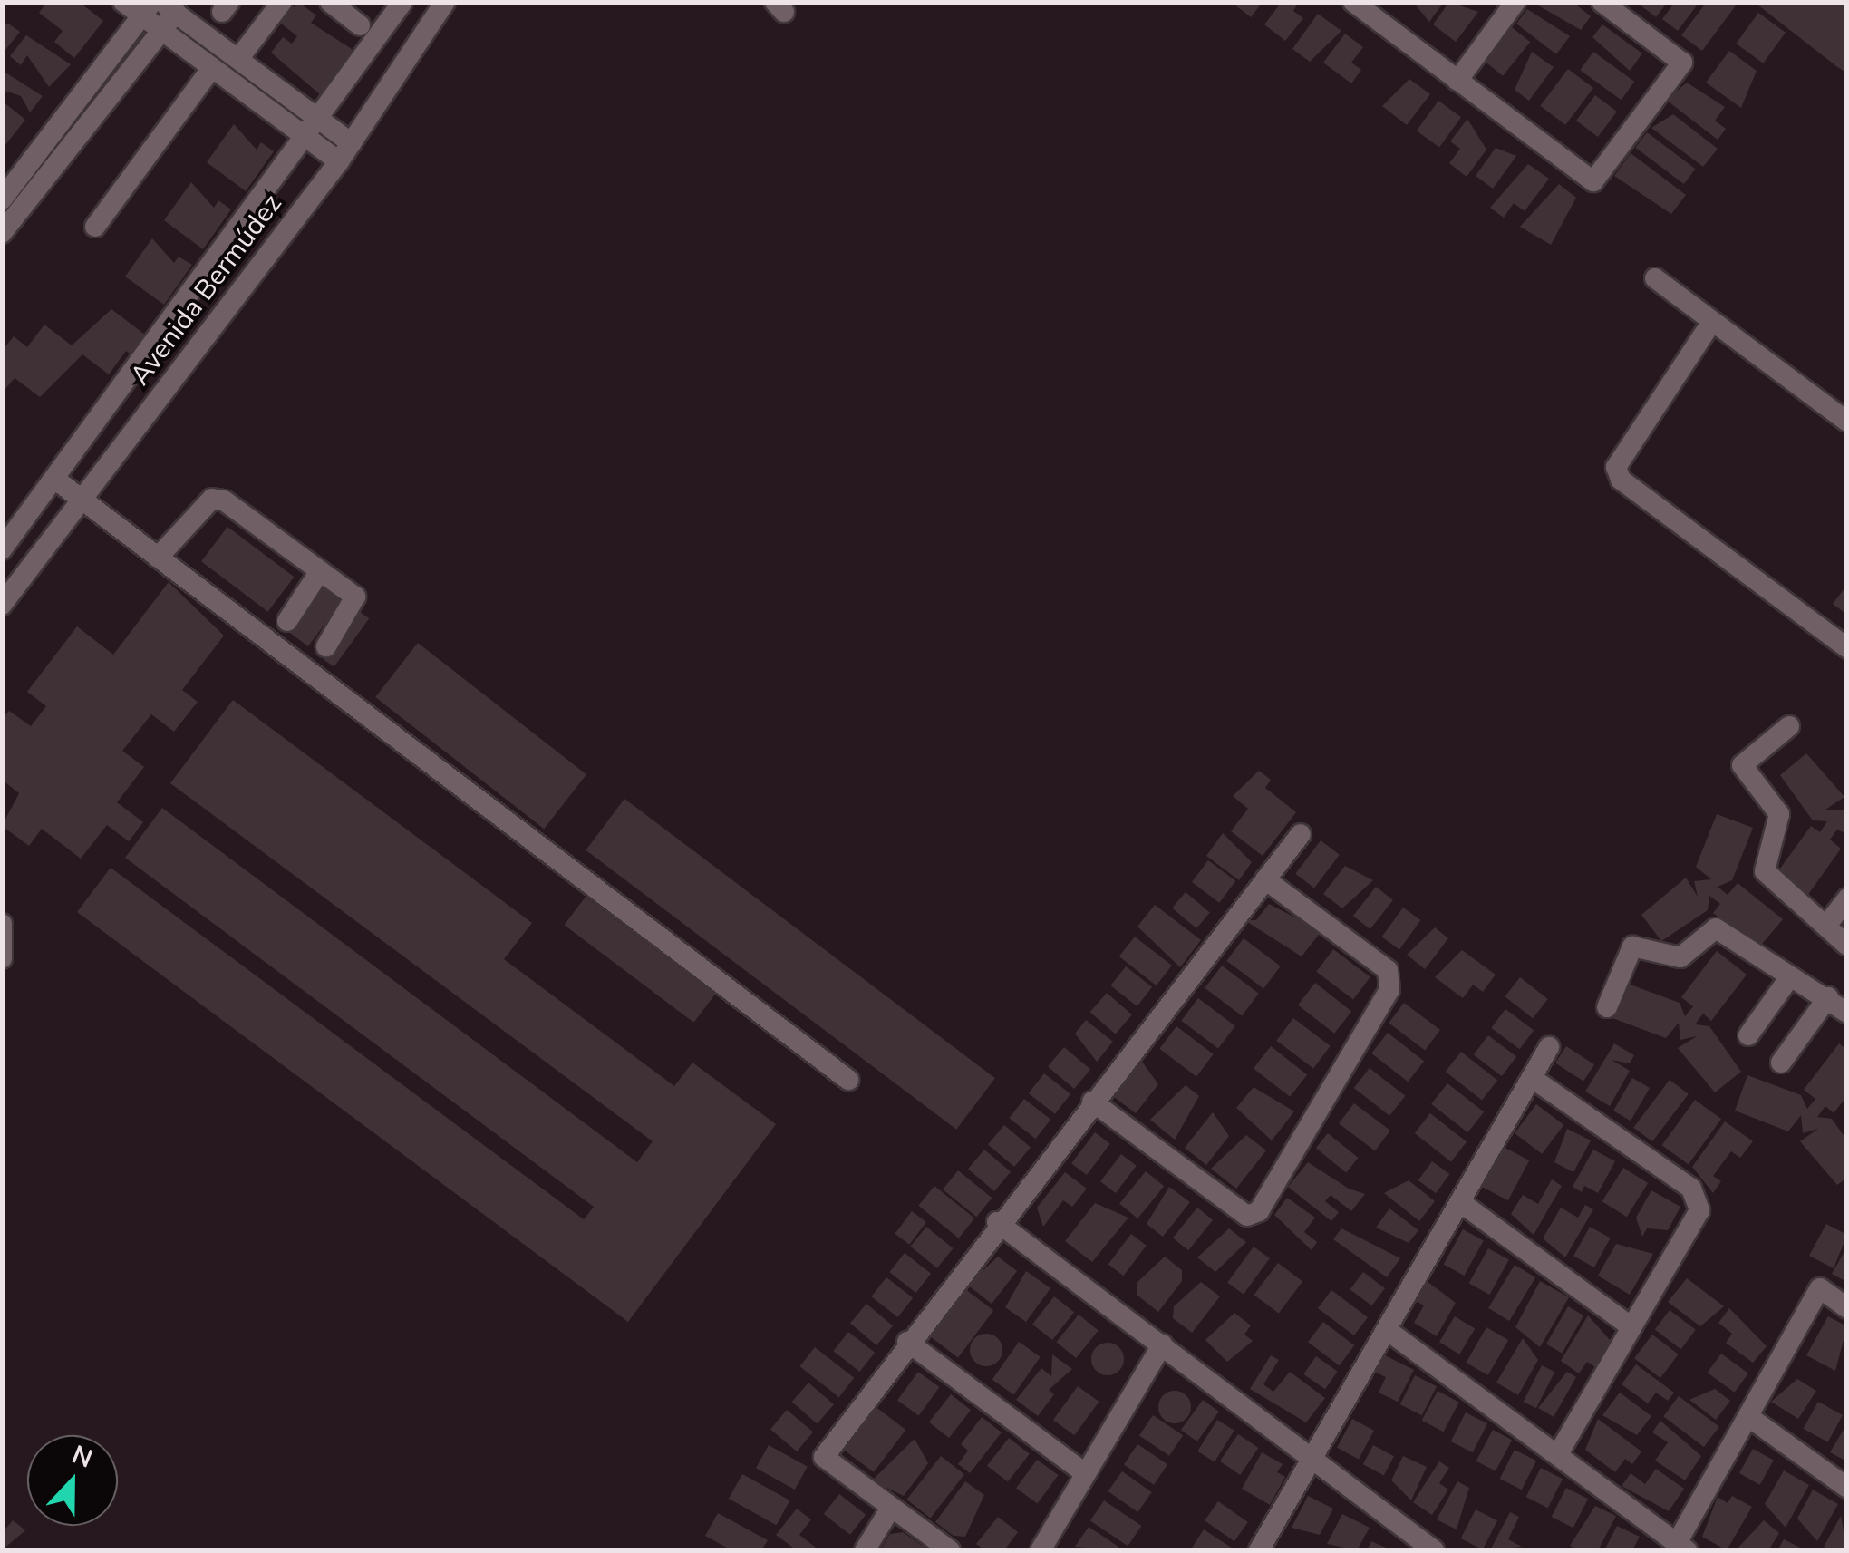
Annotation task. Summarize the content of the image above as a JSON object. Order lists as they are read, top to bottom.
{
  "streets": {
    "street": ["Avenida Bermúdez"]
  },
  "north": "top"
}
